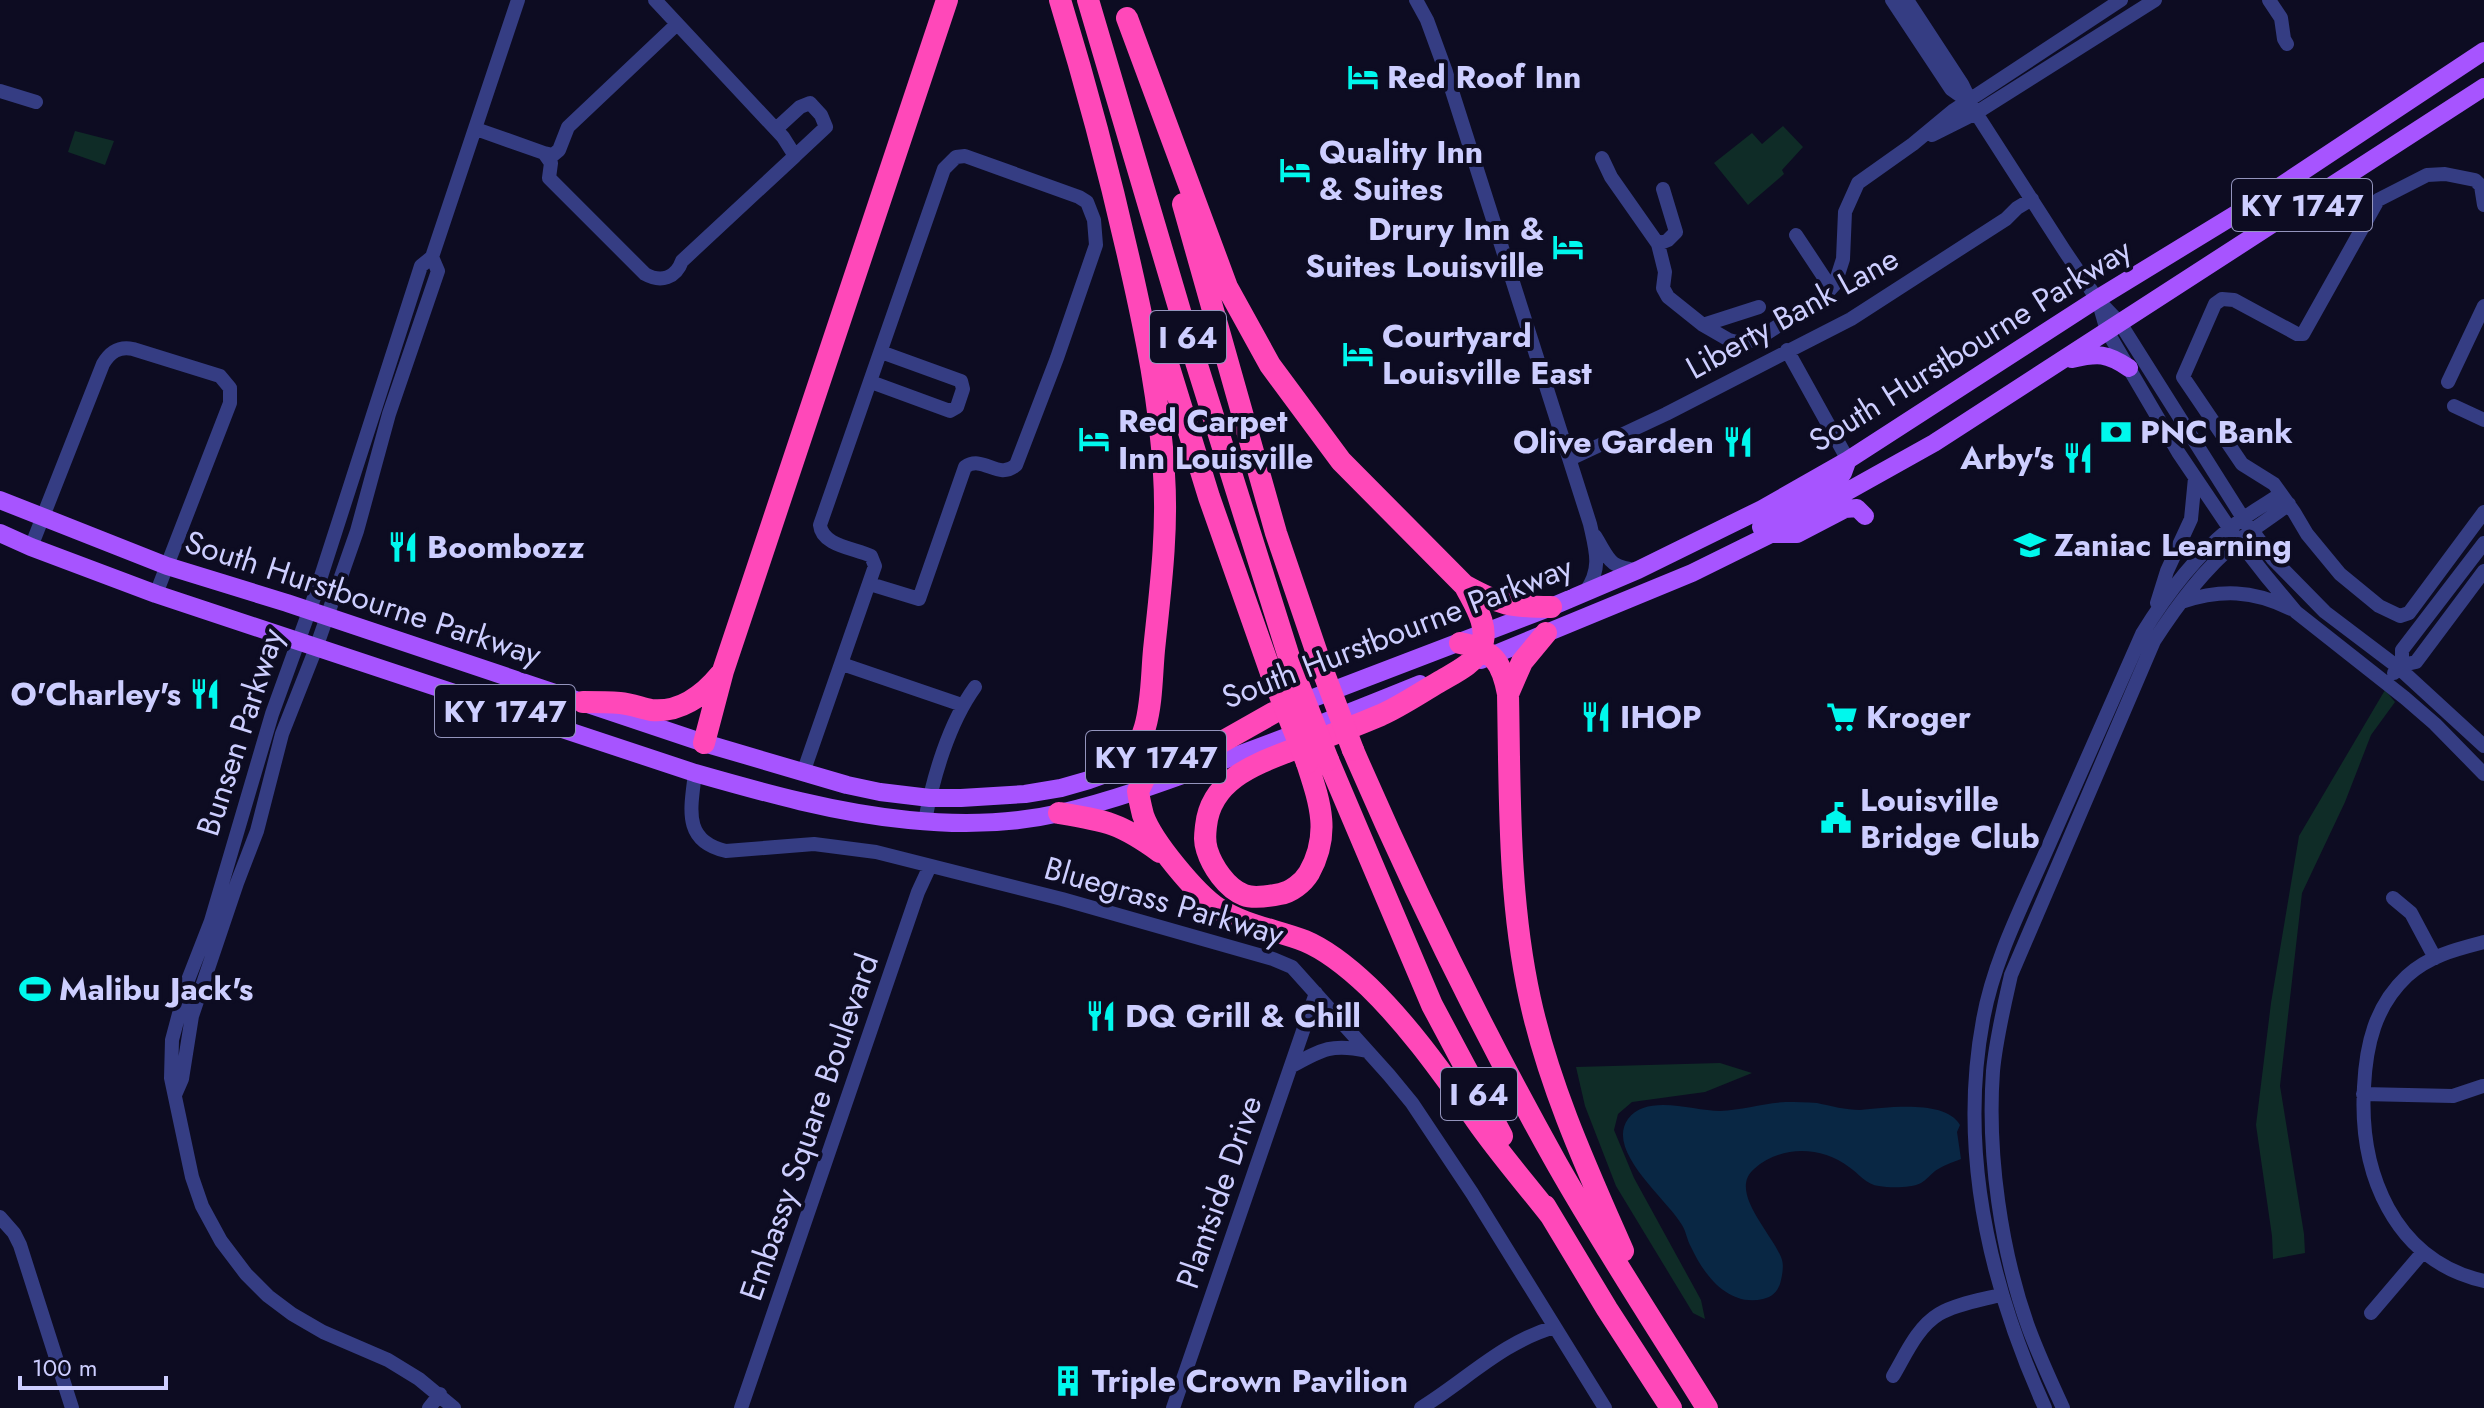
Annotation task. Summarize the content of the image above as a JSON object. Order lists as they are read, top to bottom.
{
  "streets": {
    "highway": ["I 64"],
    "main road": ["KY 1747", "South Hurstbourne Parkway"],
    "street": [
      "Liberty Bank Lane",
      "Bunsen Parkway",
      "Bluegrass Parkway",
      "Embassy Square Boulevard",
      "Plantside Drive"
    ]
  },
  "crossings": [
    ["South Hurstbourne Parkway", "Bunsen Parkway"],
    ["South Hurstbourne Parkway", "Bluegrass Parkway"],
    ["Bluegrass Parkway", "Embassy Square Boulevard"],
    ["Bluegrass Parkway", "Plantside Drive"]
  ],
  "places": {
    "hotel": [
      "Red Roof Inn",
      "Quality Inn & Suites",
      "Drury Inn & Suites Louisville",
      "Courtyard Louisville East",
      "Red Carpet Inn Louisville"
    ],
    "bank": ["PNC Bank"],
    "restaurant": [
      "Olive Garden",
      "Arby's",
      "Boombozz",
      "O'Charley's",
      "IHOP",
      "DQ Grill & Chill"
    ],
    "school or university": ["Zaniac Learning"],
    "supermarket": ["Kroger"],
    "public building": ["Louisville Bridge Club"],
    "sports": ["Malibu Jack's"],
    "building": ["Triple Crown Pavilion"]
  },
  "scale_bar": "100 m"
}
